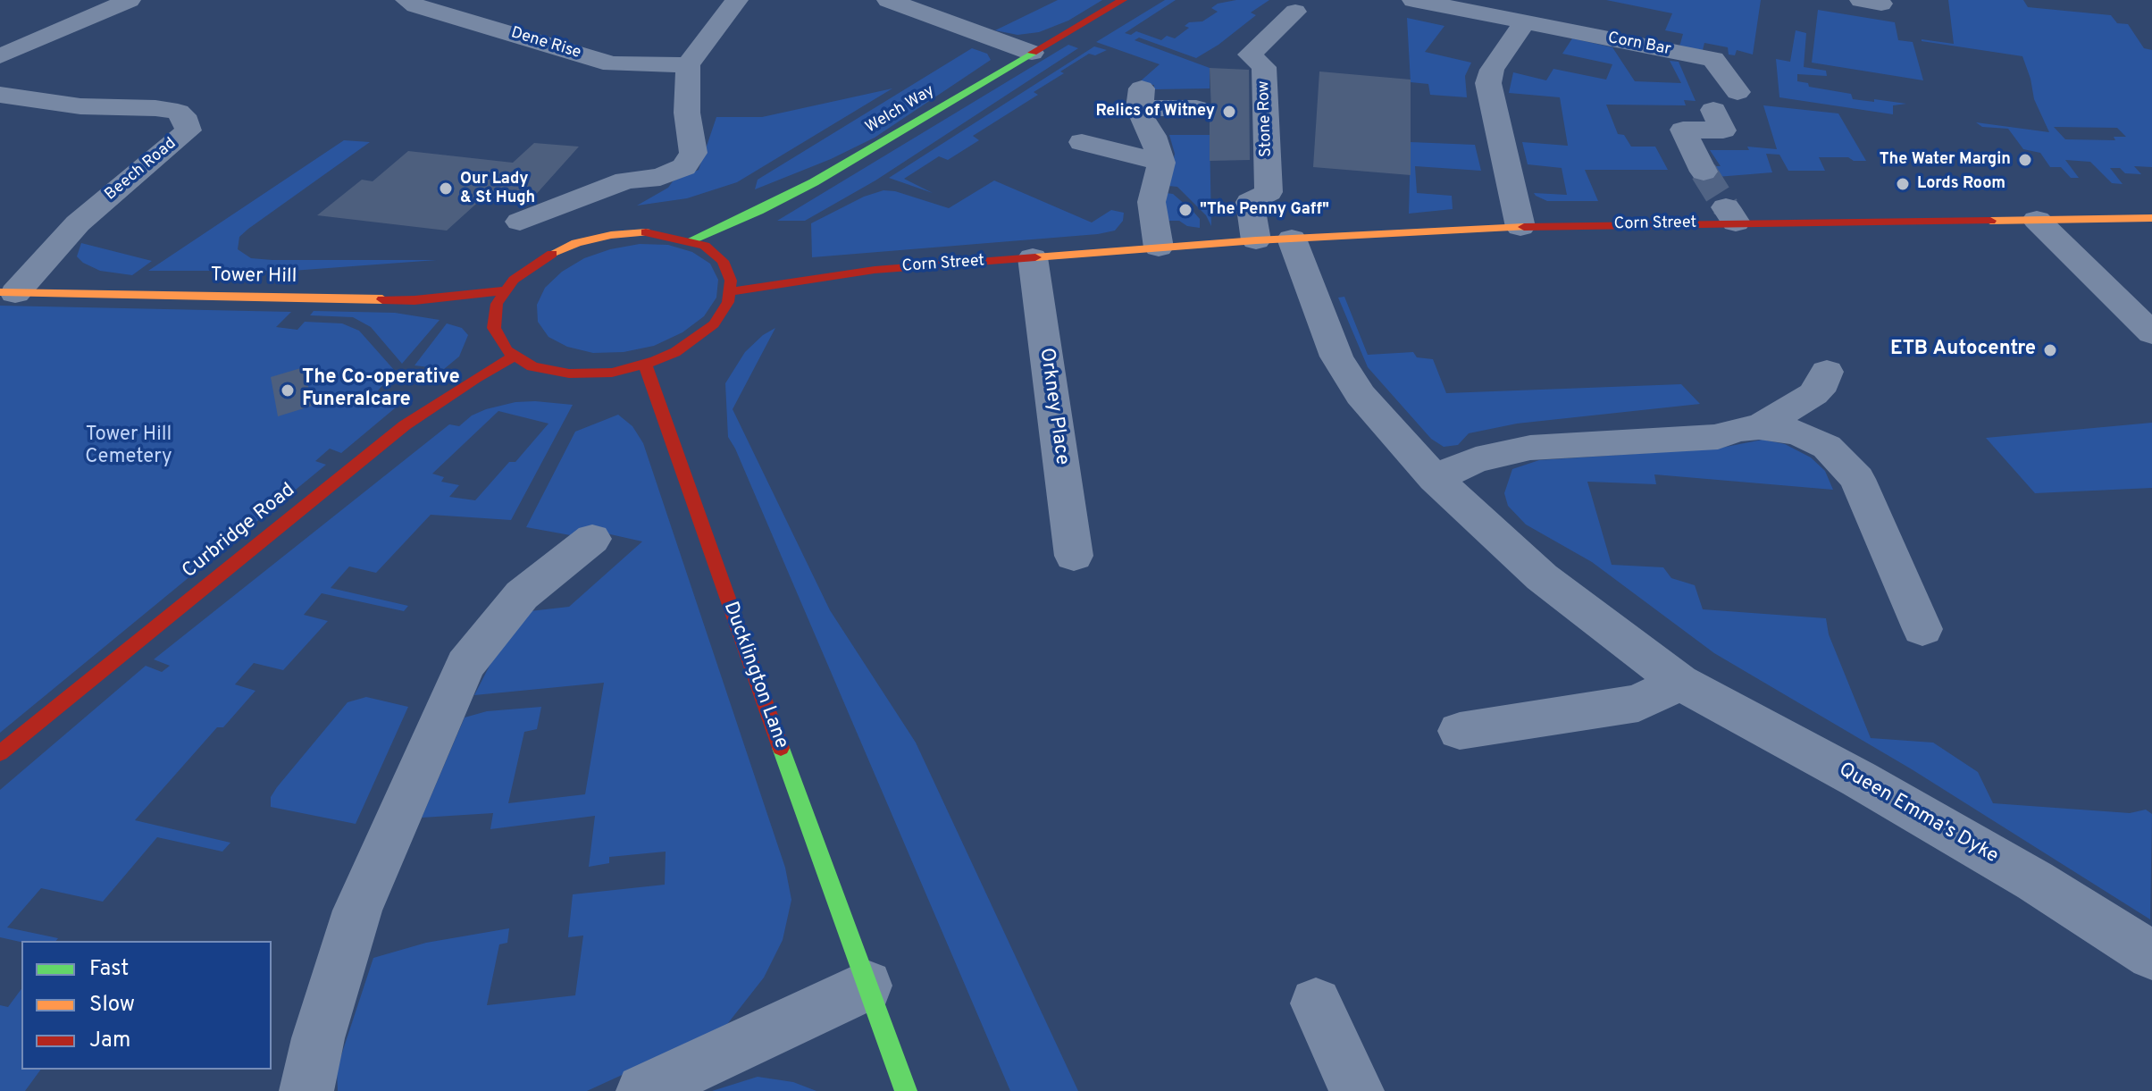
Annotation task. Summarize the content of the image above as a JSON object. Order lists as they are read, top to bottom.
{
  "streets": {
    "main road": [
      "Welch Way",
      "Corn Street",
      "Tower Hill",
      "Curbridge Road",
      "Ducklington Lane"
    ],
    "street": [
      "Dene Rise",
      "Corn Bar",
      "Stone Row",
      "Beech Road",
      "Orkney Place",
      "Queen Emma's Dyke"
    ]
  },
  "crossings": [
    ["Welch Way", "Corn Street"],
    ["Welch Way", "Tower Hill"],
    ["Welch Way", "Curbridge Road"],
    ["Welch Way", "Ducklington Lane"],
    ["Stone Row", "Corn Street"],
    ["Stone Row", "Queen Emma's Dyke"],
    ["Beech Road", "Tower Hill"],
    ["Corn Street", "Tower Hill"],
    ["Corn Street", "Orkney Place"],
    ["Corn Street", "Curbridge Road"],
    ["Corn Street", "Ducklington Lane"],
    ["Corn Street", "Queen Emma's Dyke"],
    ["Tower Hill", "Curbridge Road"],
    ["Tower Hill", "Ducklington Lane"],
    ["Curbridge Road", "Ducklington Lane"]
  ],
  "parks": ["Tower Hill Cemetery"],
  "places": [
    "Relics of Witney",
    "The Water Margin",
    "Lords Room",
    "Our Lady & St Hugh",
    "\"The Penny Gaff\"",
    "ETB Autocentre",
    "The Co-operative Funeralcare"
  ],
  "legend": ["Fast", "Slow", "Jam"]
}
